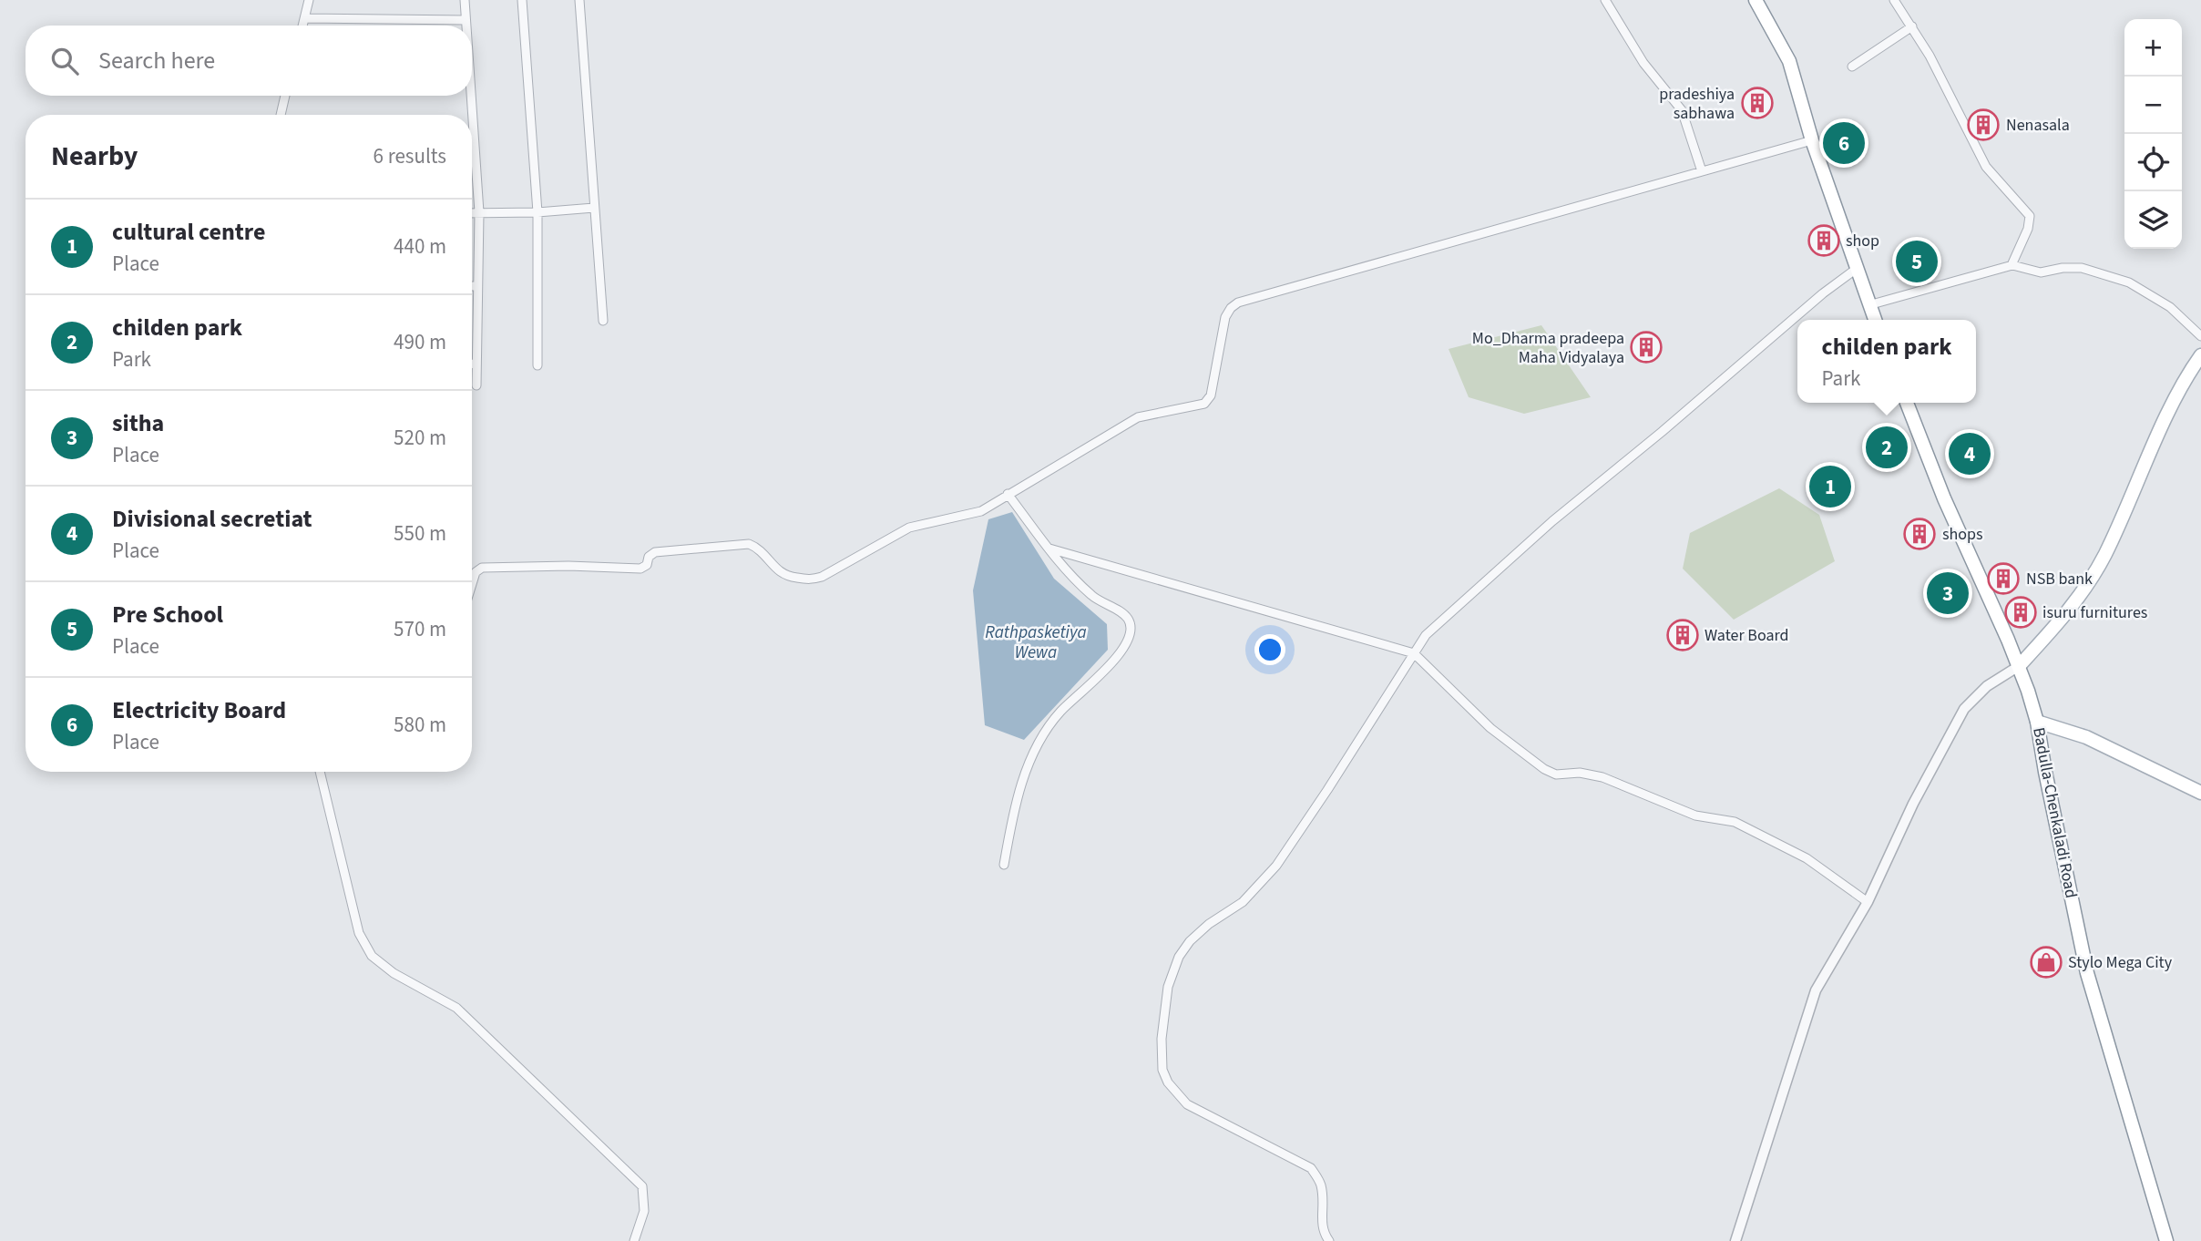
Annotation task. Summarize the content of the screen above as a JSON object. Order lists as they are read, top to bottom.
{
  "streets": {
    "main road": ["Badulla-Chenkaladi Road"]
  },
  "water": ["Rathpasketiya Wewa"],
  "places": {
    "building": [
      "pradeshiya sabhawa",
      "Nenasala",
      "shop",
      "Mo_Dharma pradeepa Maha Vidyalaya",
      "shops",
      "NSB bank",
      "isuru furnitures",
      "Water Board"
    ],
    "shop": ["Stylo Mega City"]
  },
  "page": {
    "map_buttons": ["+", "−"],
    "search": "Search here",
    "heading": ["Nearby", "6 results"],
    "pins": [
      "6",
      "5",
      "2",
      "4",
      "1",
      "3"
    ],
    "list": [
      {
        "mark": "1",
        "name": "cultural centre",
        "note": "Place",
        "value": "440 m"
      },
      {
        "mark": "2",
        "name": "childen park",
        "note": "Park",
        "value": "490 m"
      },
      {
        "mark": "3",
        "name": "sitha",
        "note": "Place",
        "value": "520 m"
      },
      {
        "mark": "4",
        "name": "Divisional secretiat",
        "note": "Place",
        "value": "550 m"
      },
      {
        "mark": "5",
        "name": "Pre School",
        "note": "Place",
        "value": "570 m"
      },
      {
        "mark": "6",
        "name": "Electricity Board",
        "note": "Place",
        "value": "580 m"
      }
    ],
    "popup": ["childen park", "Park"]
  }
}
